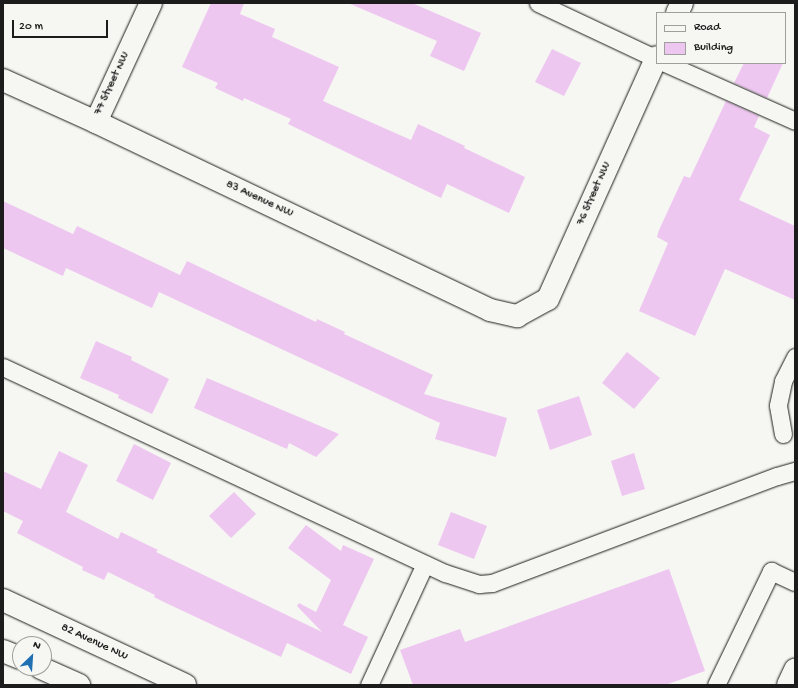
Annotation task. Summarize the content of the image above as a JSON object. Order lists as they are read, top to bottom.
{
  "streets": {
    "street": [
      "77 Street NW",
      "76 Street NW",
      "83 Avenue NW",
      "82 Avenue NW"
    ]
  },
  "crossings": [
    ["77 Street NW", "83 Avenue NW"],
    ["76 Street NW", "83 Avenue NW"]
  ],
  "legend": ["Road", "Building"],
  "scale_bar": "20 m",
  "north": "top right"
}
